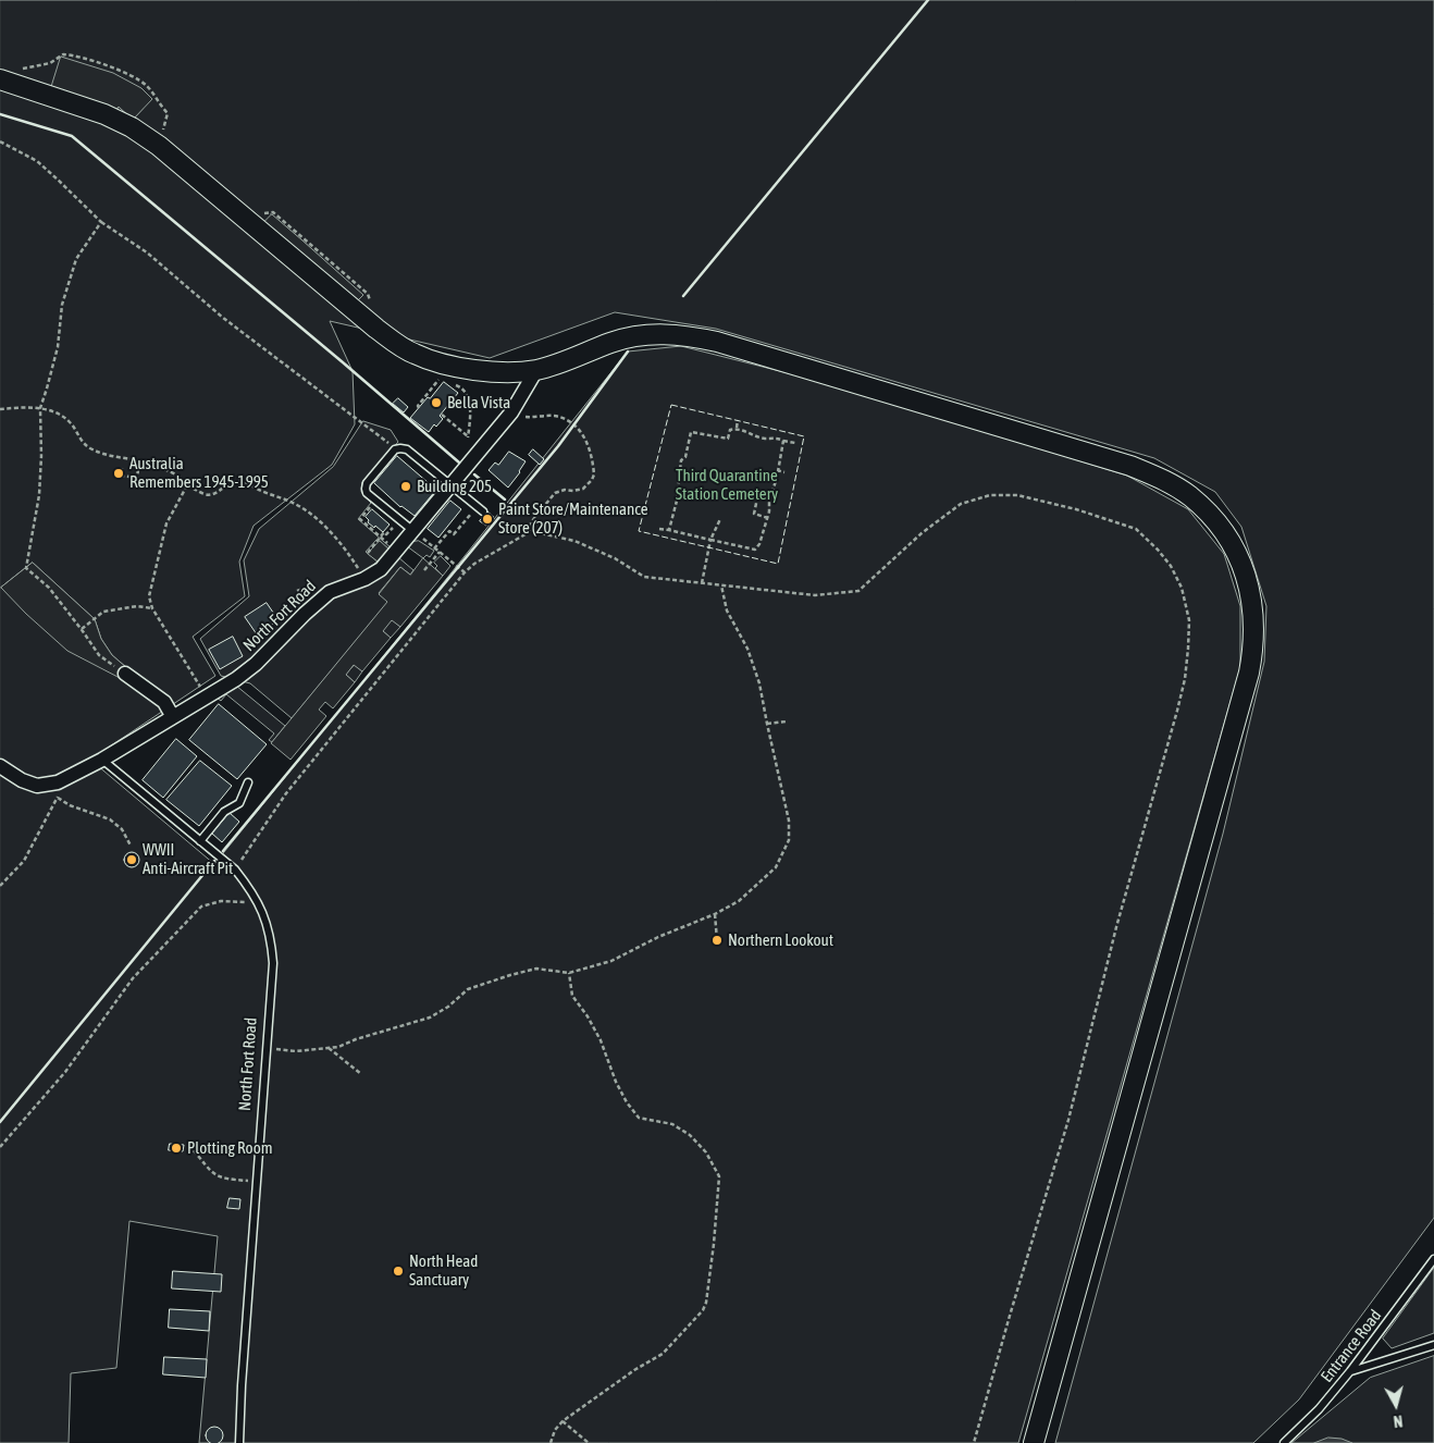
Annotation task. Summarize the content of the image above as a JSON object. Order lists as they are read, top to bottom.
{
  "streets": {
    "street": ["North Fort Road"],
    "lane": ["Entrance Road"]
  },
  "parks": ["Third Quarantine Station Cemetery"],
  "places": [
    "Bella Vista",
    "Australia Remembers 1945-1995",
    "Building 205",
    "Paint Store/Maintenance Store (207)",
    "WWII Anti-Aircraft Pit",
    "Northern Lookout",
    "Plotting Room",
    "North Head Sanctuary"
  ],
  "north": "bottom"
}
